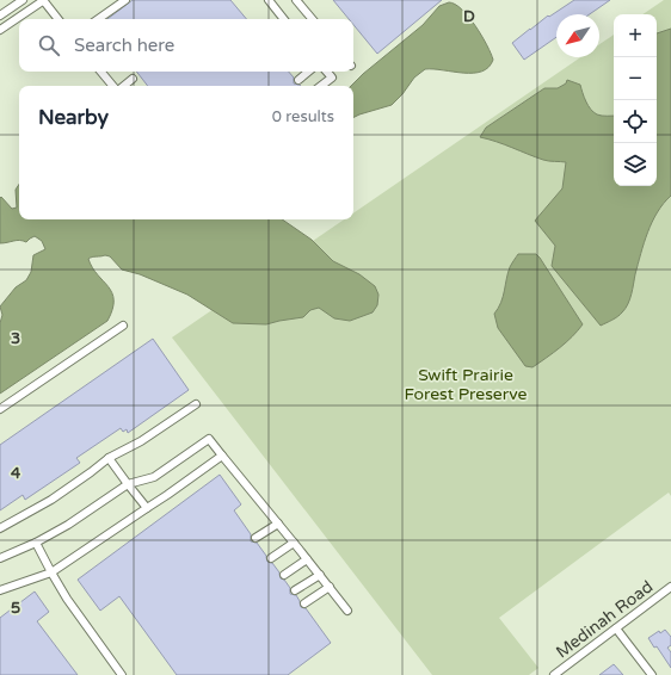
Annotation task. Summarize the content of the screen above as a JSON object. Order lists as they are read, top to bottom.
{
  "streets": {
    "street": ["Medinah Road"]
  },
  "parks": ["Swift Prairie Forest Preserve"],
  "north": "bottom left",
  "page": {
    "map_buttons": ["+", "−"],
    "search": "Search here",
    "heading": ["Nearby", "0 results"]
  },
  "grid": {
    "columns": ["D"],
    "rows": ["3", "4", "5"]
  }
}
